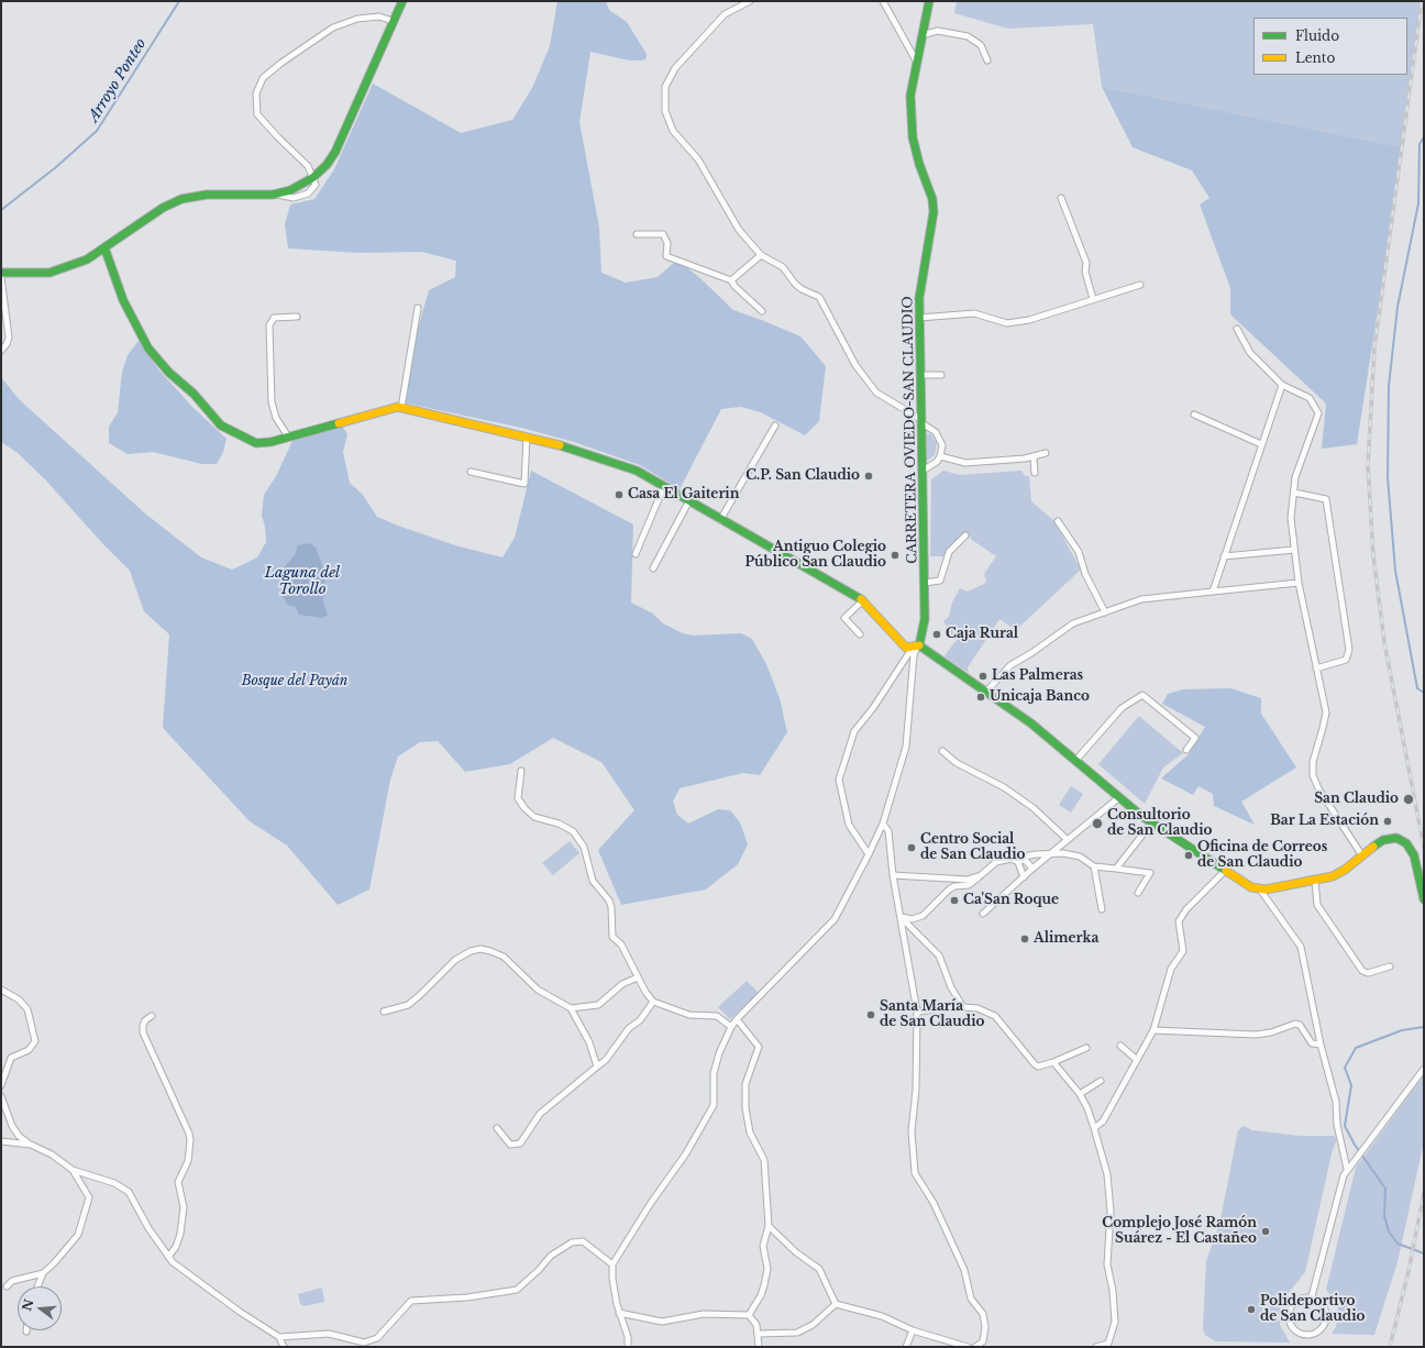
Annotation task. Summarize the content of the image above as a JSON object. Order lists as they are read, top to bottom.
{
  "streets": {
    "street": ["CARRETERA OVIEDO-SAN CLAUDIO"]
  },
  "water": ["Arroyo Ponteo", "Laguna del Torollo"],
  "parks": ["Bosque del Payán"],
  "places": [
    "C.P. San Claudio",
    "Casa El Gaiterin",
    "Antiguo Colegio Público San Claudio",
    "Caja Rural",
    "Las Palmeras",
    "Unicaja Banco",
    "San Claudio",
    "Bar La Estación",
    "Consultorio de San Claudio",
    "Centro Social de San Claudio",
    "Oficina de Correos de San Claudio",
    "Ca'San Roque",
    "Alimerka",
    "Santa María de San Claudio",
    "Complejo José Ramón Suárez - El Castañeo",
    "Polideportivo de San Claudio"
  ],
  "legend": ["Fluido", "Lento"],
  "north": "left"
}
